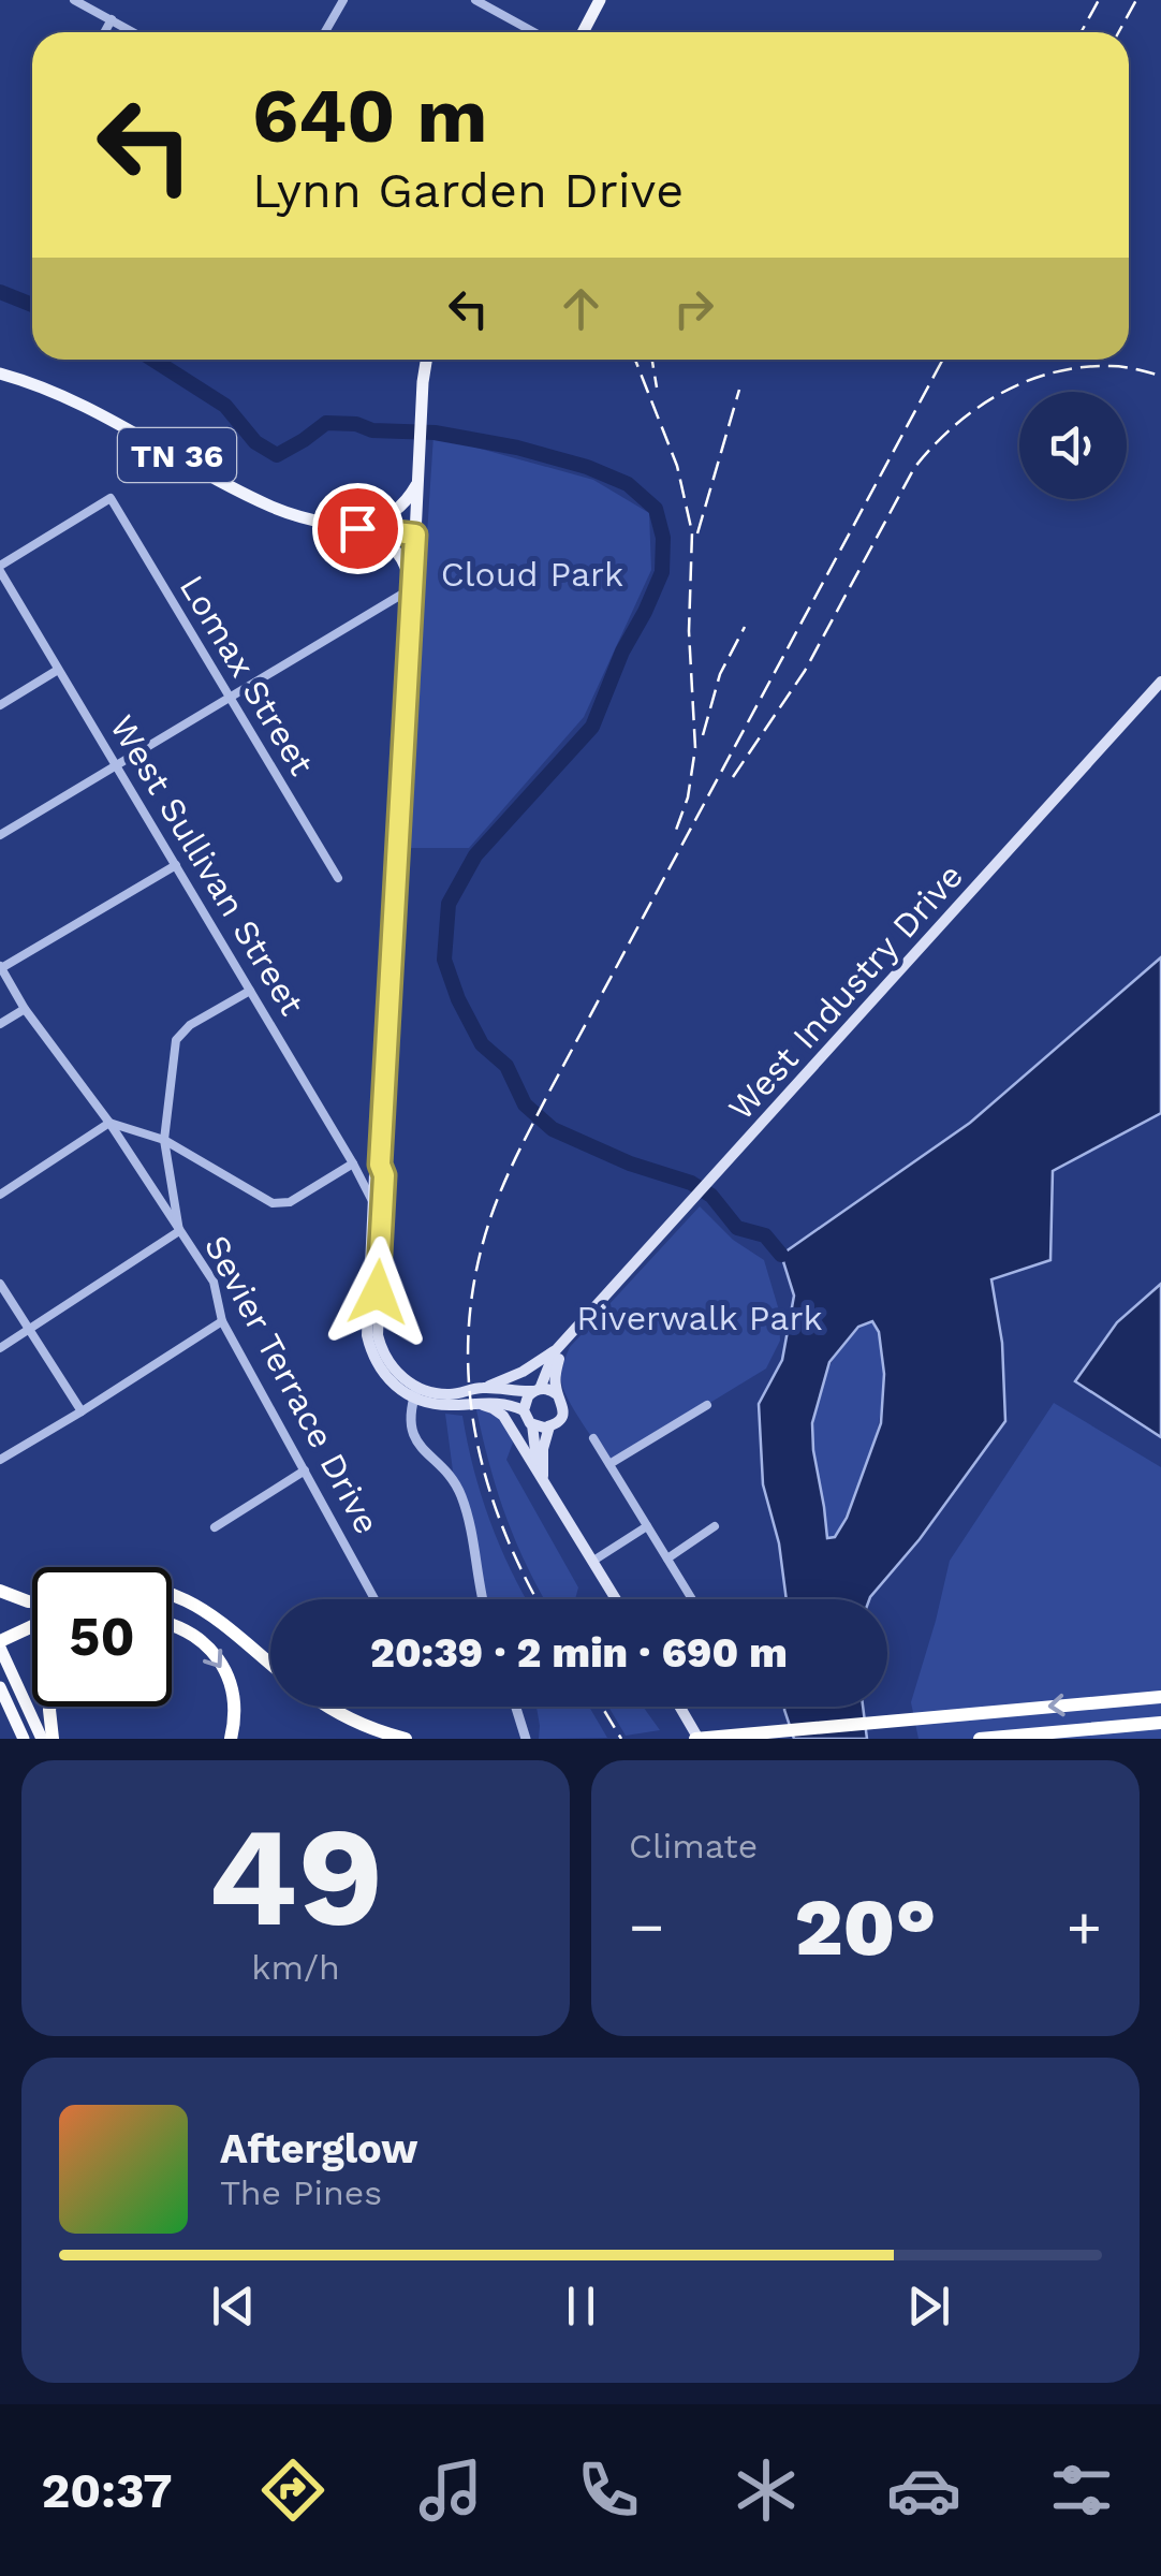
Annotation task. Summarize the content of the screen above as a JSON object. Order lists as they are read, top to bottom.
{
  "streets": {
    "main road": ["TN 36", "West Industry Drive"],
    "street": ["Lomax Street", "West Sullivan Street", "Sevier Terrace Drive"]
  },
  "crossings": [
    ["Lomax Street", "West Sullivan Street"]
  ],
  "parks": ["Cloud Park", "Riverwalk Park"],
  "page": {
    "turn": ["640 m", "Lynn Garden Drive"],
    "limit": "50",
    "trip": "20:39 · 2 min · 690 m",
    "tile": [
      ["49", "km/h"],
      "Climate"
    ],
    "heat": ["−", "20°", "+"],
    "song": ["Afterglow", "The Pines"],
    "tabs": "20:37"
  }
}
